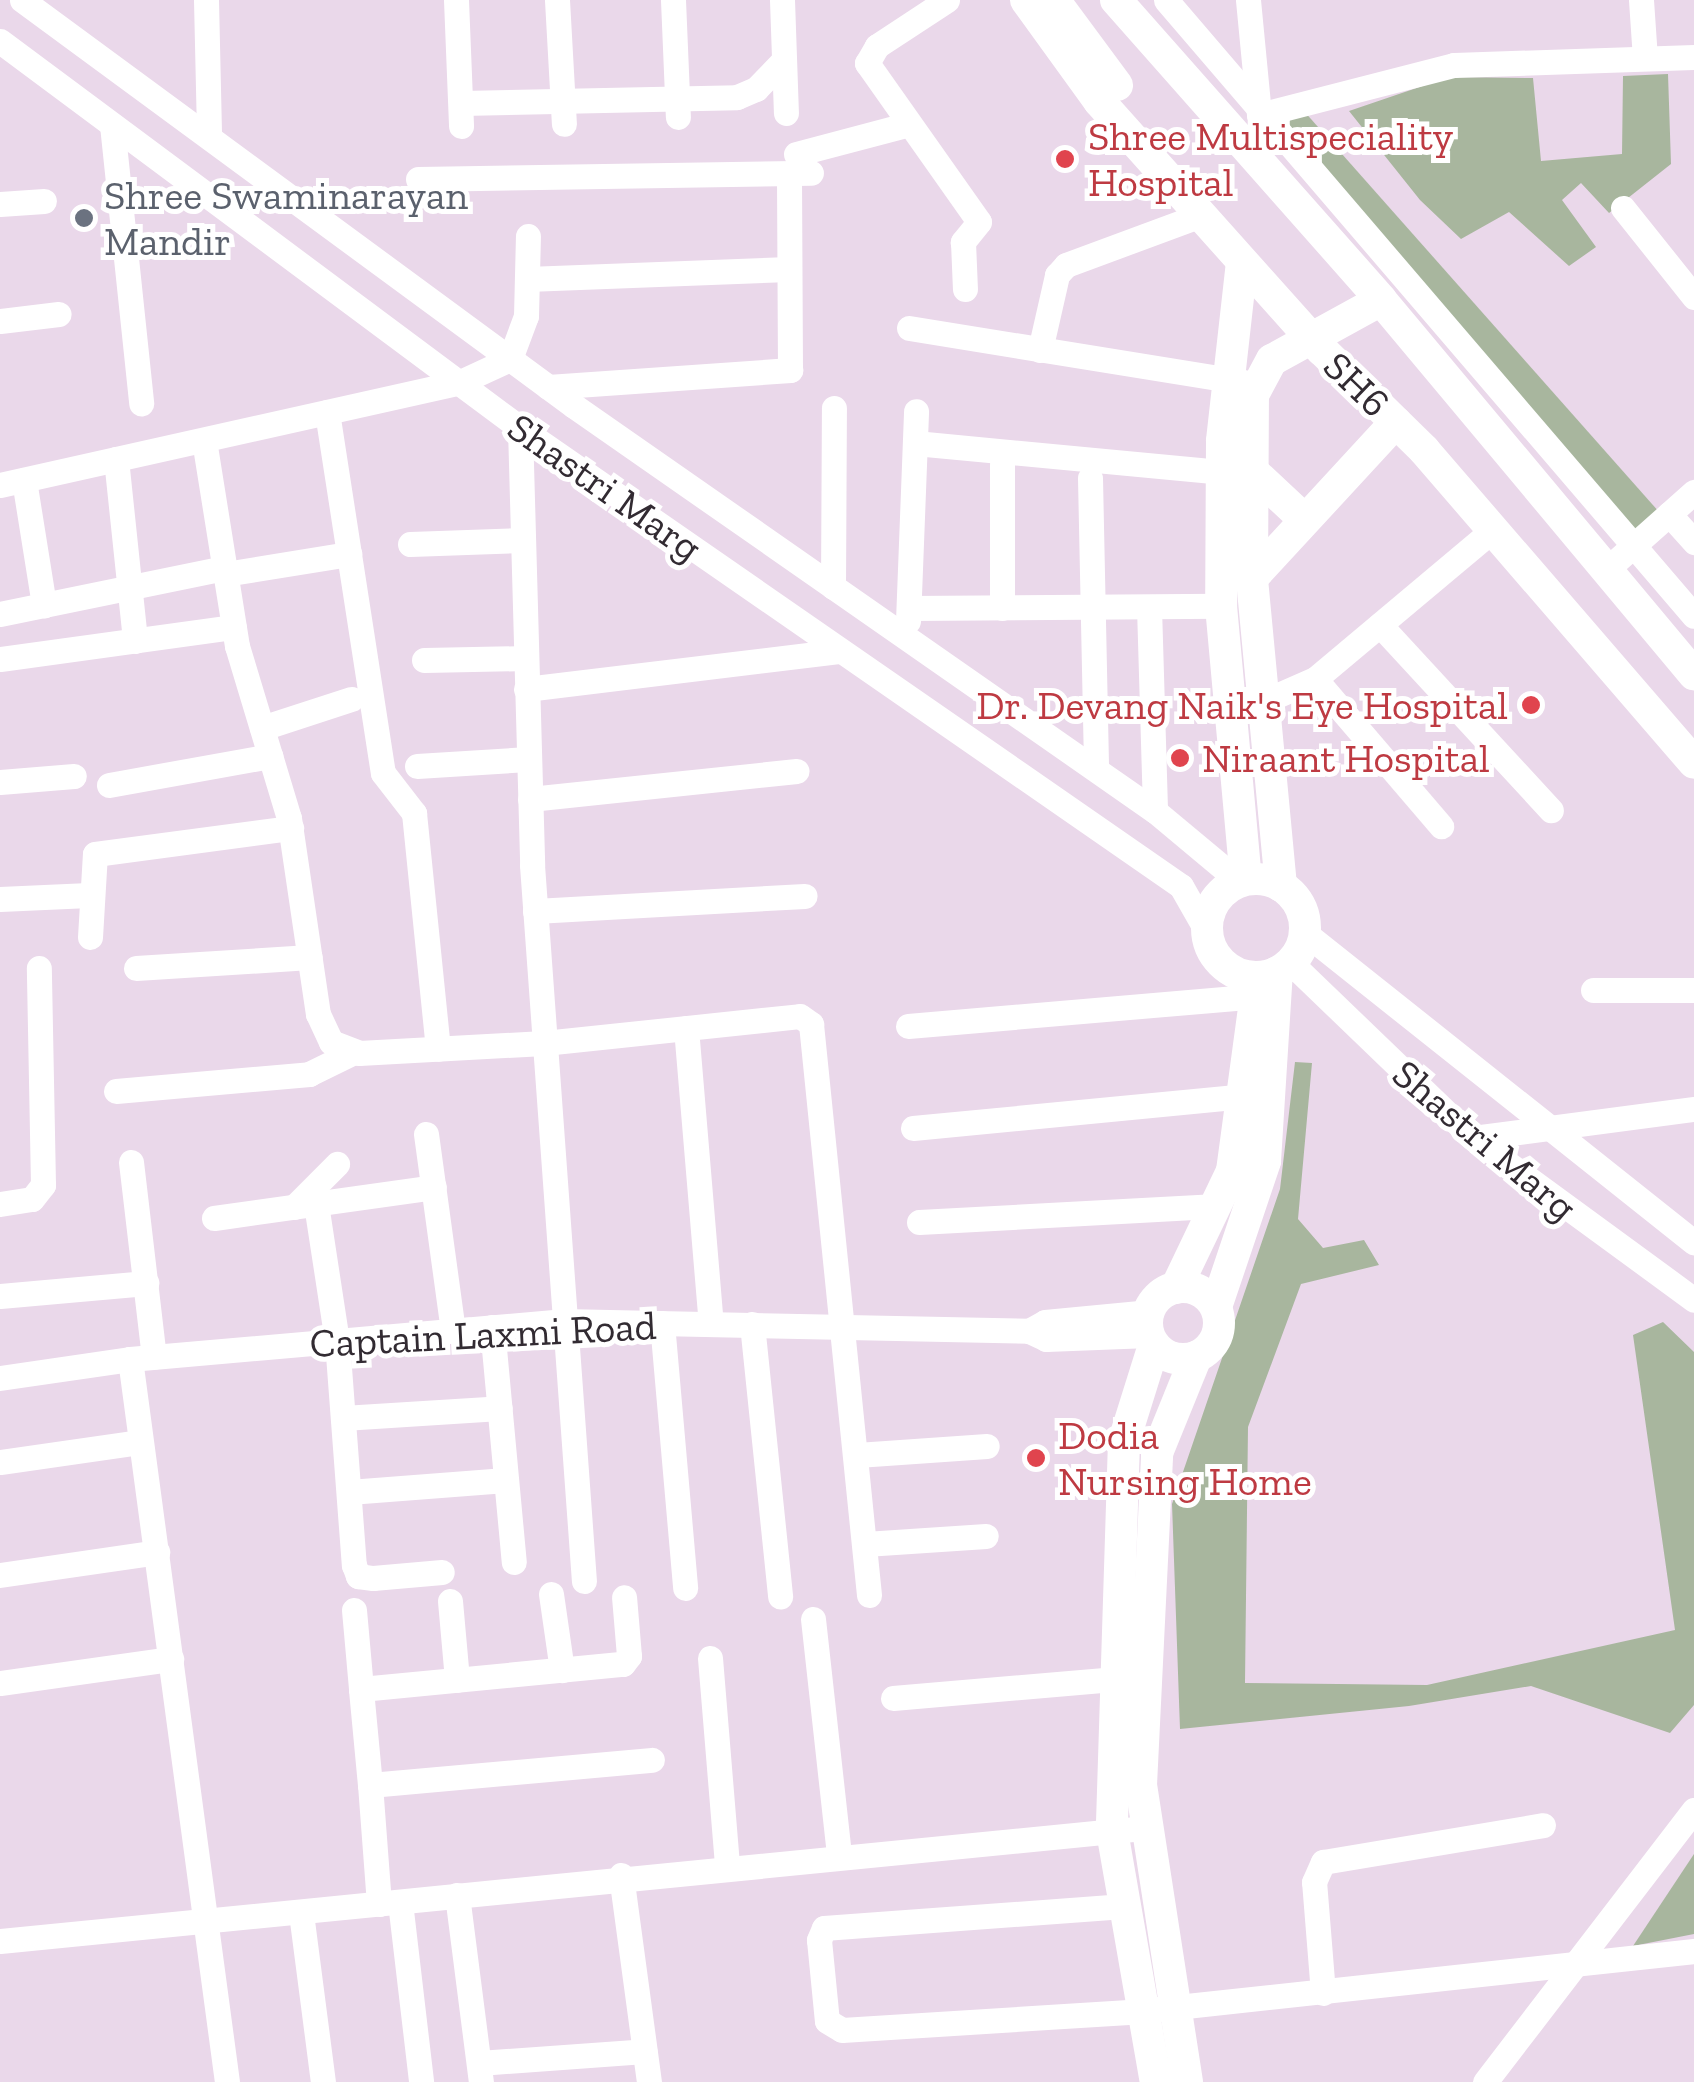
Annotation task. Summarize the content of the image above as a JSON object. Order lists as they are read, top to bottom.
{
  "streets": {
    "main road": ["SH6"],
    "street": ["Shastri Marg", "Captain Laxmi Road"]
  },
  "places": [
    "Shree Multispeciality Hospital",
    "Shree Swaminarayan Mandir",
    "Dr. Devang Naik's Eye Hospital",
    "Niraant Hospital",
    "Dodia Nursing Home"
  ]
}
